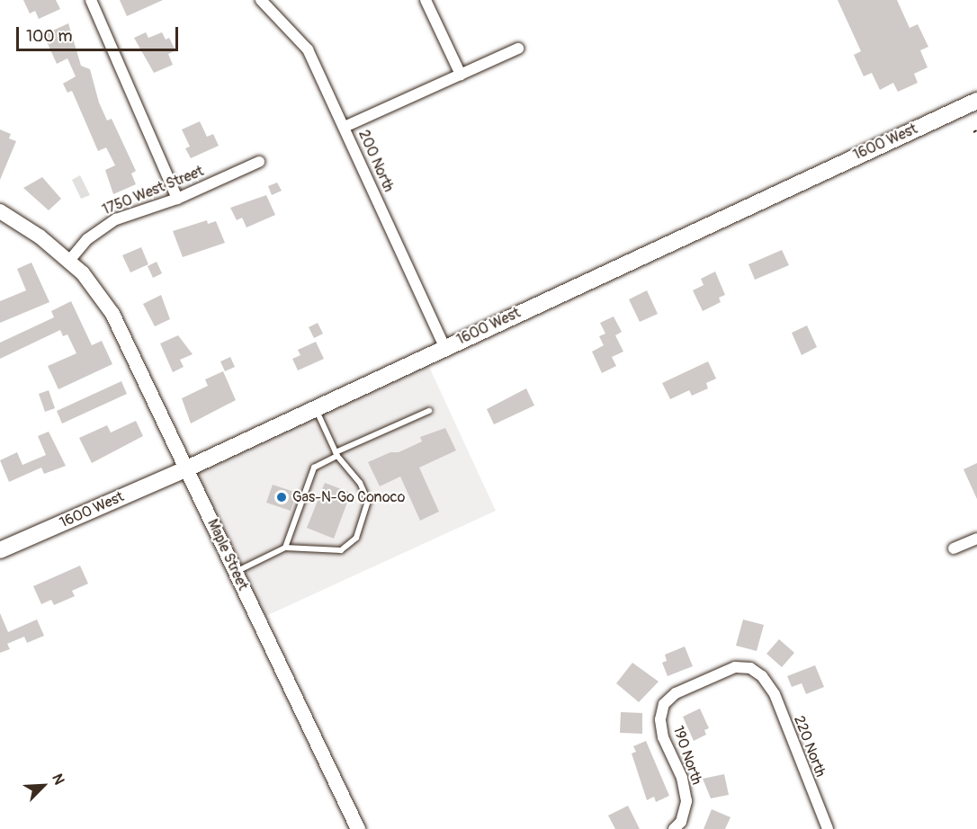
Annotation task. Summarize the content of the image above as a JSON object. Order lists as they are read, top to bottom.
{
  "streets": {
    "main road": ["1600 West", "Maple Street"],
    "street": [
      "200 North",
      "1750 West Street",
      "220 North",
      "190 North"
    ]
  },
  "crossings": [
    ["1600 West", "200 North"],
    ["1600 West", "Maple Street"],
    ["1750 West Street", "Maple Street"],
    ["220 North", "190 North"]
  ],
  "places": ["Gas-N-Go Conoco"],
  "scale_bar": "100 m",
  "north": "top right"
}
